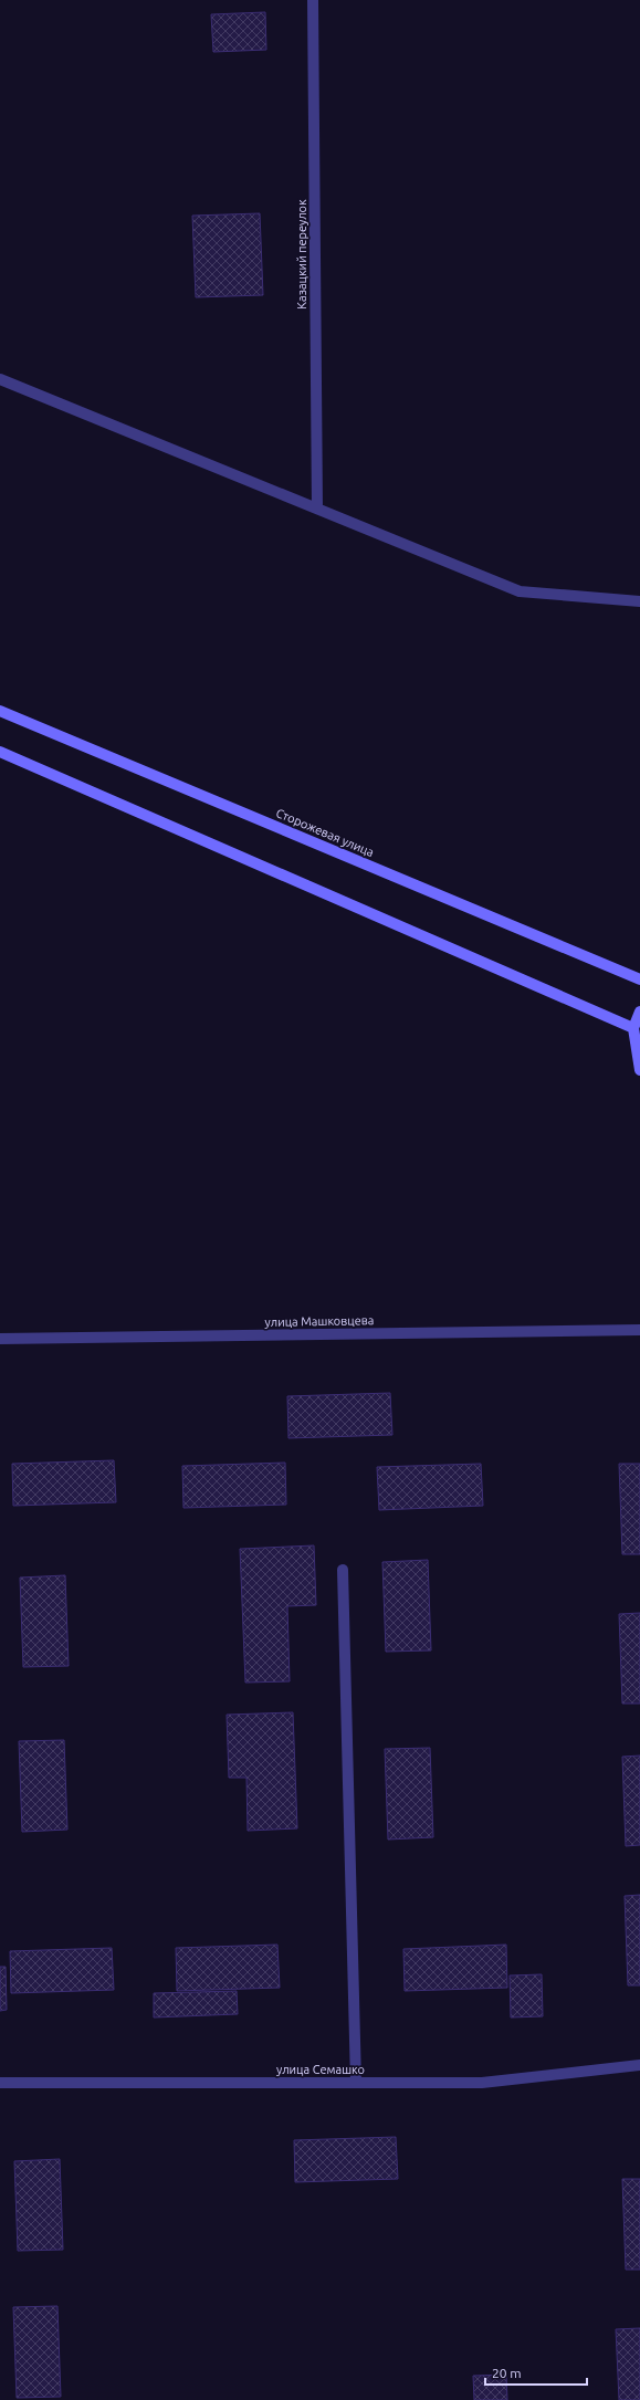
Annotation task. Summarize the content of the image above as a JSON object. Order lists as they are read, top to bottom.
{
  "streets": {
    "main road": ["Сторожевая улица"],
    "street": ["Казацкий переулок", "улица Машковцева", "улица Семашко"]
  },
  "scale_bar": "20 m"
}
